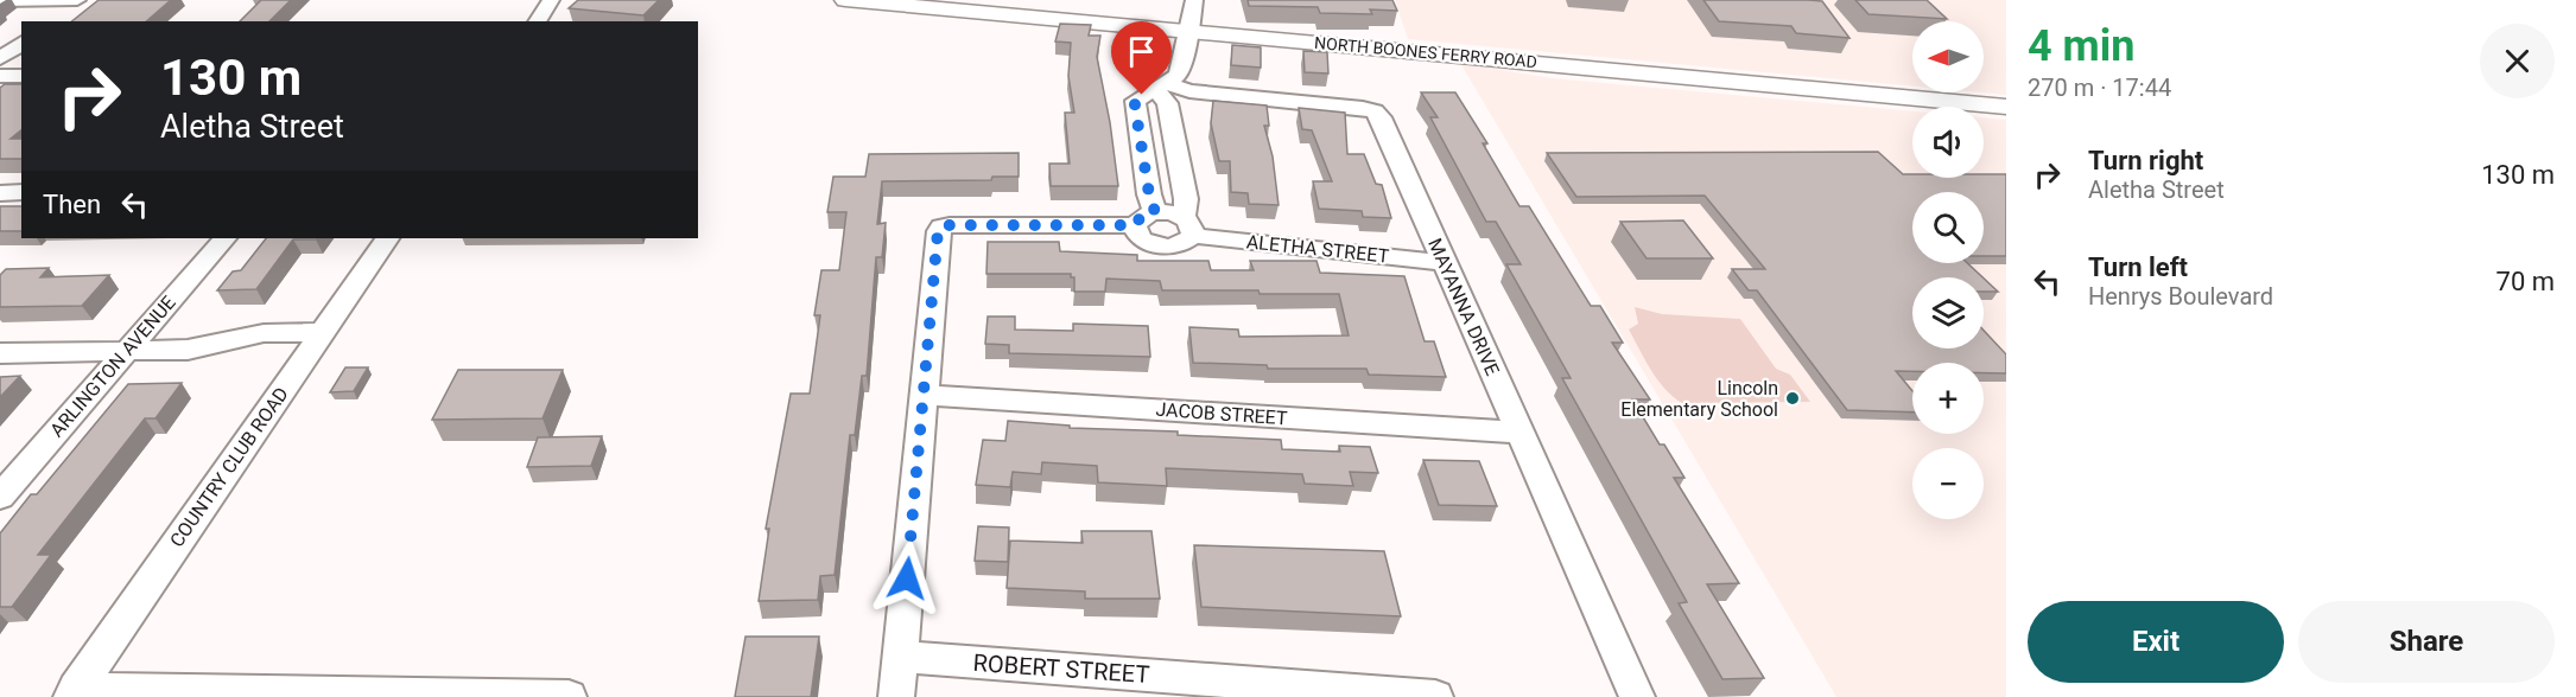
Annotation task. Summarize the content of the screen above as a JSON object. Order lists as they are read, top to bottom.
{
  "streets": {
    "main road": ["NORTH BOONES FERRY ROAD"],
    "street": [
      "ALETHA STREET",
      "MAYANNA DRIVE",
      "ARLINGTON AVENUE",
      "JACOB STREET",
      "COUNTRY CLUB ROAD",
      "ROBERT STREET"
    ]
  },
  "crossings": [
    ["ALETHA STREET", "MAYANNA DRIVE"],
    ["MAYANNA DRIVE", "JACOB STREET"]
  ],
  "places": ["Lincoln Elementary School"],
  "north": "left",
  "page": {
    "heading": ["4 min", "270 m · 17:44"],
    "map_buttons": ["+", "−"],
    "turn": ["130 m", "Aletha Street"],
    "list": [
      {
        "name": "Turn right",
        "note": "Aletha Street",
        "value": "130 m"
      },
      {
        "name": "Turn left",
        "note": "Henrys Boulevard",
        "value": "70 m"
      }
    ],
    "then": "Then",
    "buttons": ["Exit", "Share"]
  }
}
